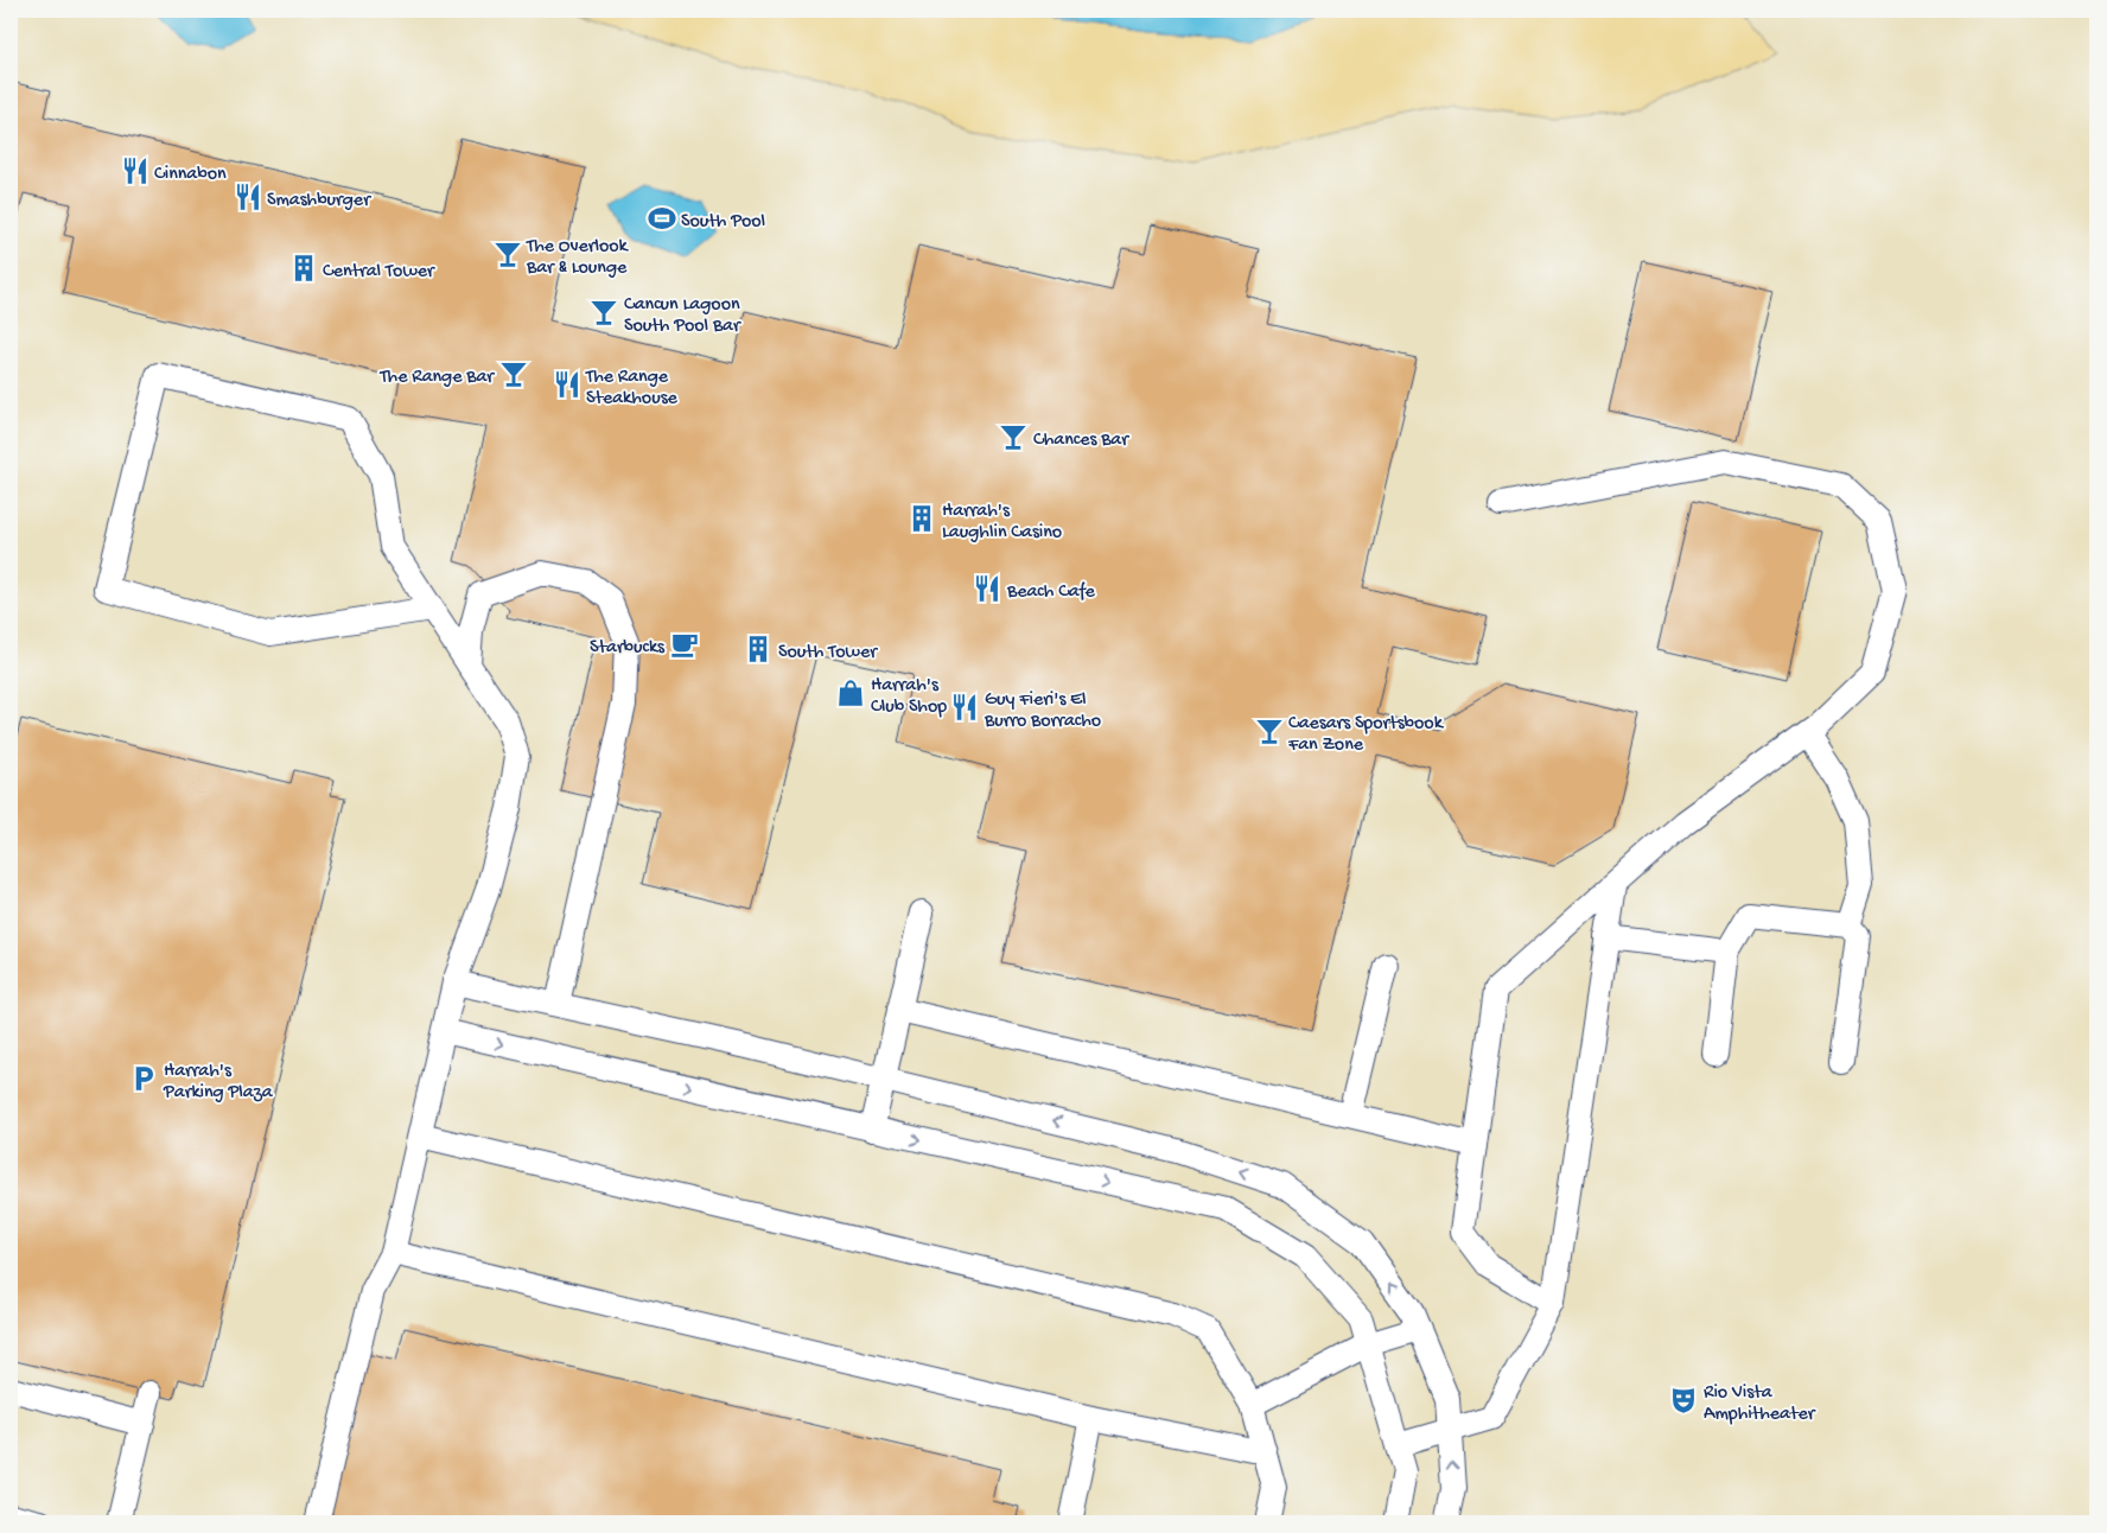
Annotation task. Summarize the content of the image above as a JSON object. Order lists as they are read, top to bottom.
{
  "places": {
    "restaurant": [
      "Cinnabon",
      "Smashburger",
      "The Range Steakhouse",
      "Beach Cafe",
      "Guy Fieri's El Burro Borracho"
    ],
    "sports": ["South Pool"],
    "bar": [
      "The Overlook Bar & Lounge",
      "Cancun Lagoon South Pool Bar",
      "The Range Bar",
      "Chances Bar",
      "Caesars Sportsbook Fan Zone"
    ],
    "building": ["Central Tower", "Harrah's Laughlin Casino", "South Tower"],
    "cafe": ["Starbucks"],
    "shop": ["Harrah's Club Shop"],
    "parking": ["Harrah's Parking Plaza"],
    "theatre": ["Rio Vista Amphitheater"]
  }
}
